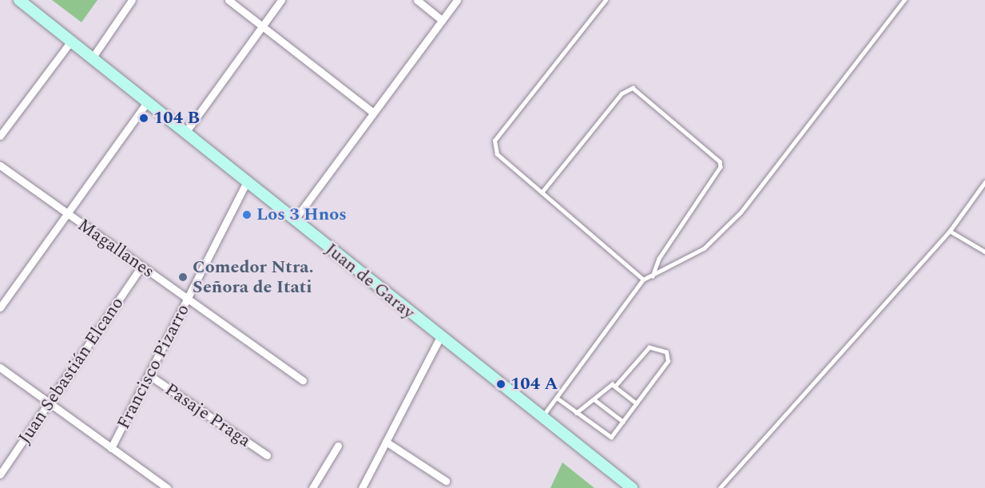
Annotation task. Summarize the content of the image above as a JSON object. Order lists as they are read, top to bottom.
{
  "streets": {
    "street": [
      "Magallanes",
      "Juan de Garay",
      "Francisco Pizarro",
      "Juan Sebastián Elcano",
      "Pasaje Praga"
    ]
  },
  "crossings": [
    ["Magallanes", "Francisco Pizarro"],
    ["Magallanes", "Juan Sebastián Elcano"],
    ["Juan de Garay", "Francisco Pizarro"],
    ["Francisco Pizarro", "Pasaje Praga"]
  ],
  "places": [
    "104 B",
    "Los 3 Hnos",
    "Comedor Ntra. Señora de Itati",
    "104 A"
  ]
}
